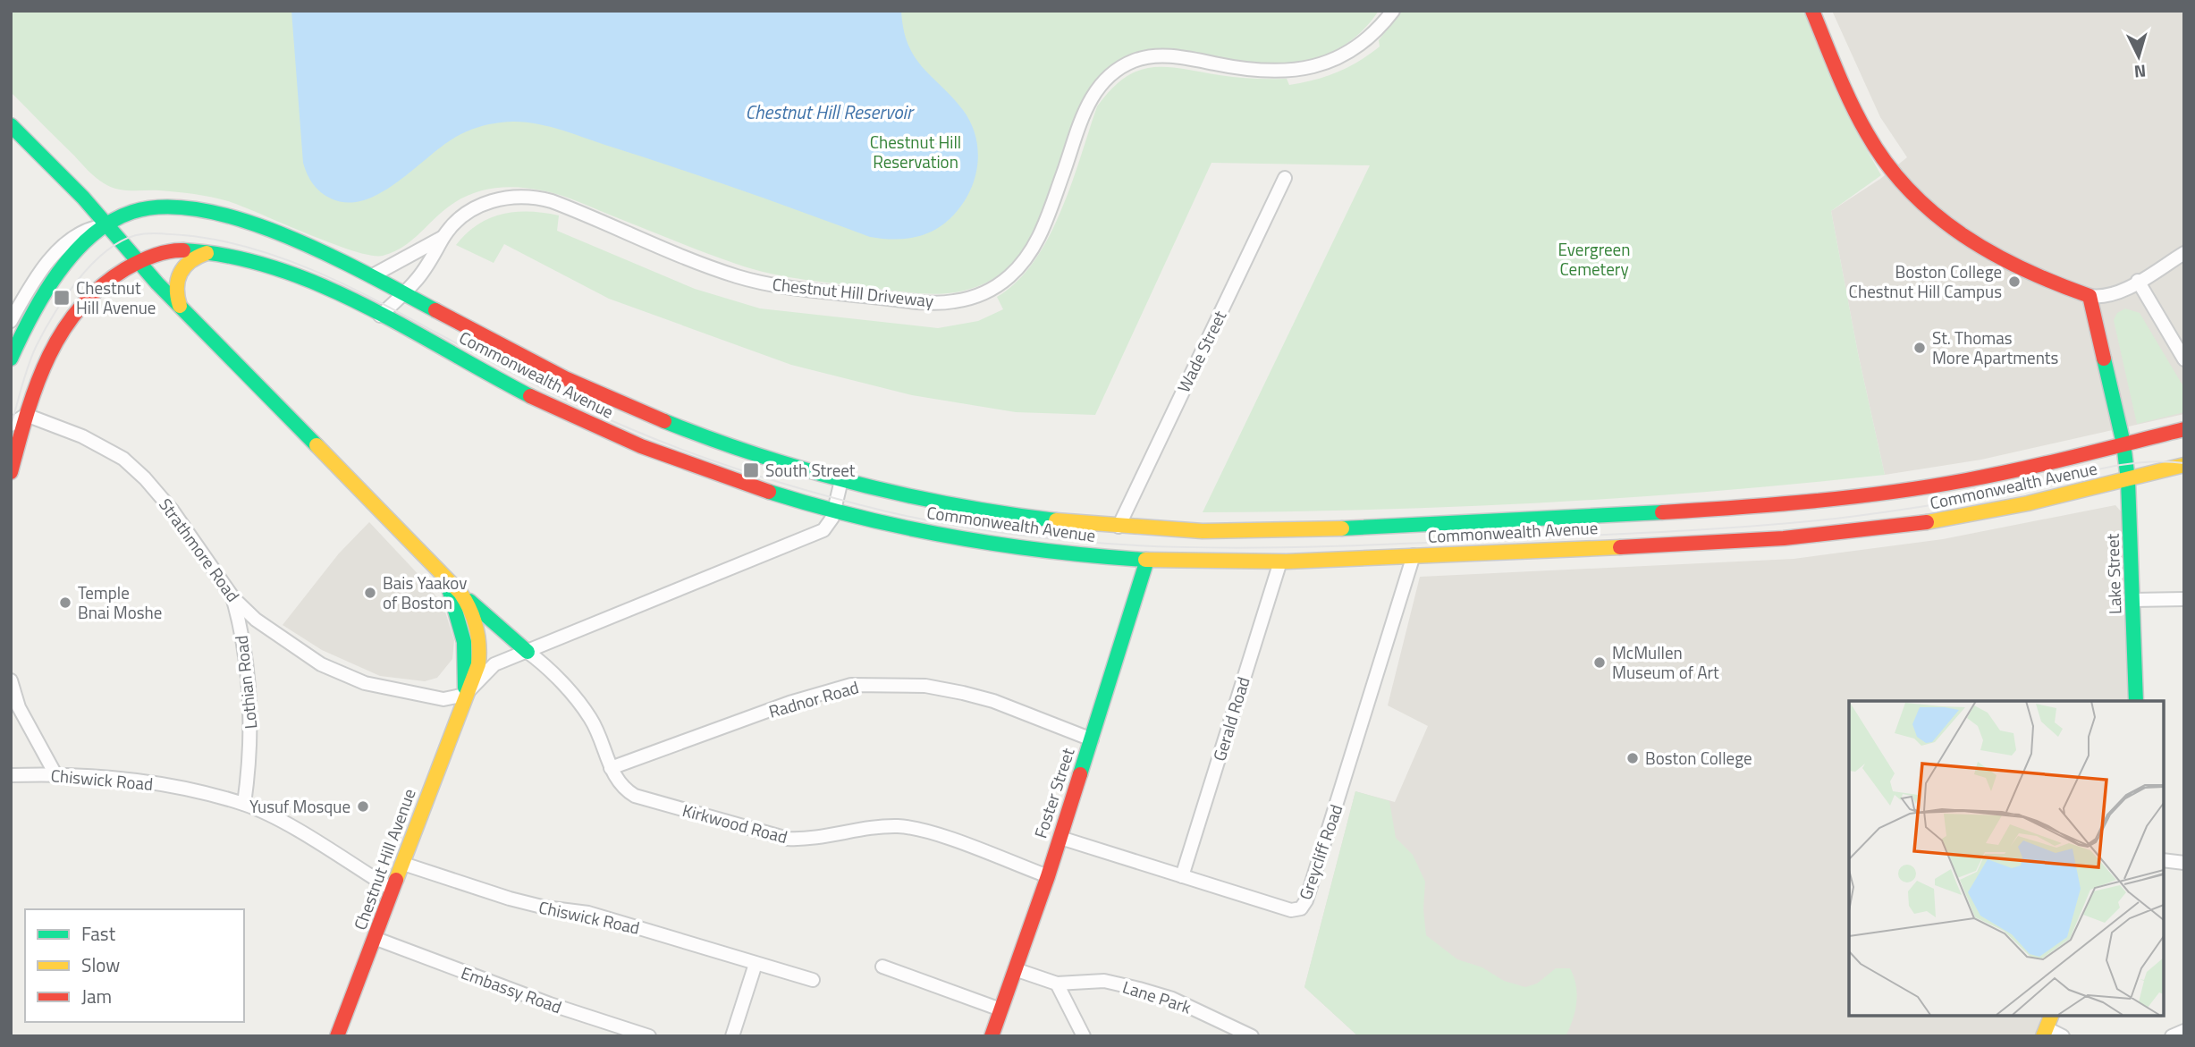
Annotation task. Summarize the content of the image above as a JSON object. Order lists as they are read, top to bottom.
{
  "streets": {
    "main road": [
      "Commonwealth Avenue",
      "Lake Street",
      "Foster Street",
      "Chestnut Hill Avenue"
    ],
    "street": [
      "Chestnut Hill Driveway",
      "Wade Street",
      "Strathmore Road",
      "Lothian Road",
      "Radnor Road",
      "Gerald Road",
      "Chiswick Road",
      "Kirkwood Road",
      "Greycliff Road",
      "Embassy Road",
      "Lane Park"
    ]
  },
  "crossings": [
    ["Chestnut Hill Driveway", "Commonwealth Avenue"],
    ["Wade Street", "Commonwealth Avenue"],
    ["Commonwealth Avenue", "Strathmore Road"],
    ["Commonwealth Avenue", "Lake Street"],
    ["Commonwealth Avenue", "Gerald Road"],
    ["Commonwealth Avenue", "Foster Street"],
    ["Commonwealth Avenue", "Greycliff Road"],
    ["Commonwealth Avenue", "Chestnut Hill Avenue"],
    ["Strathmore Road", "Lothian Road"],
    ["Strathmore Road", "Chestnut Hill Avenue"],
    ["Lothian Road", "Chiswick Road"],
    ["Radnor Road", "Foster Street"],
    ["Radnor Road", "Kirkwood Road"],
    ["Gerald Road", "Greycliff Road"],
    ["Chiswick Road", "Chestnut Hill Avenue"],
    ["Foster Street", "Kirkwood Road"],
    ["Foster Street", "Greycliff Road"],
    ["Foster Street", "Lane Park"],
    ["Chestnut Hill Avenue", "Embassy Road"]
  ],
  "water": ["Chestnut Hill Reservoir"],
  "parks": ["Chestnut Hill Reservation", "Evergreen Cemetery"],
  "places": {
    "other": [
      "Boston College Chestnut Hill Campus",
      "St. Thomas More Apartments",
      "Bais Yaakov of Boston",
      "Temple Bnai Moshe",
      "McMullen Museum of Art",
      "Boston College",
      "Yusuf Mosque"
    ],
    "transit": ["Chestnut Hill Avenue", "South Street"]
  },
  "legend": ["Fast", "Slow", "Jam"],
  "north": "bottom"
}
